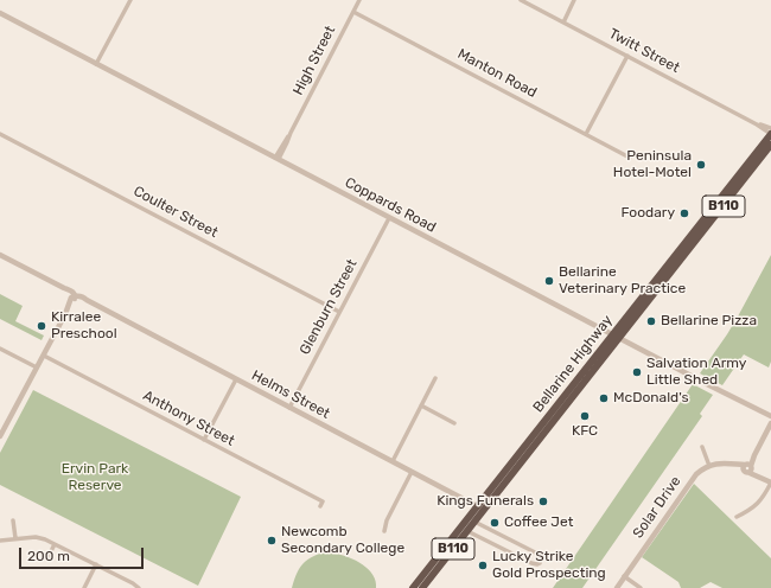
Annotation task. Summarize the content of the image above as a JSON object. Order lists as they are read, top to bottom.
{
  "streets": {
    "highway": ["B110", "Bellarine Highway"],
    "street": [
      "Twitt Street",
      "High Street",
      "Manton Road",
      "Coppards Road",
      "Coulter Street",
      "Glenburn Street",
      "Helms Street",
      "Anthony Street",
      "Solar Drive"
    ]
  },
  "crossings": [
    ["Twitt Street", "Bellarine Highway"],
    ["High Street", "Manton Road"],
    ["High Street", "Coppards Road"],
    ["Coppards Road", "Glenburn Street"],
    ["Coppards Road", "Bellarine Highway"],
    ["Coulter Street", "Glenburn Street"],
    ["Glenburn Street", "Helms Street"],
    ["Bellarine Highway", "Helms Street"]
  ],
  "parks": ["Ervin Park Reserve"],
  "places": [
    "Peninsula Hotel-Motel",
    "Foodary",
    "Bellarine Veterinary Practice",
    "Bellarine Pizza",
    "Kirralee Preschool",
    "Salvation Army Little Shed",
    "McDonald's",
    "KFC",
    "Kings Funerals",
    "Coffee Jet",
    "Newcomb Secondary College",
    "Lucky Strike Gold Prospecting"
  ],
  "scale_bar": "200 m"
}
